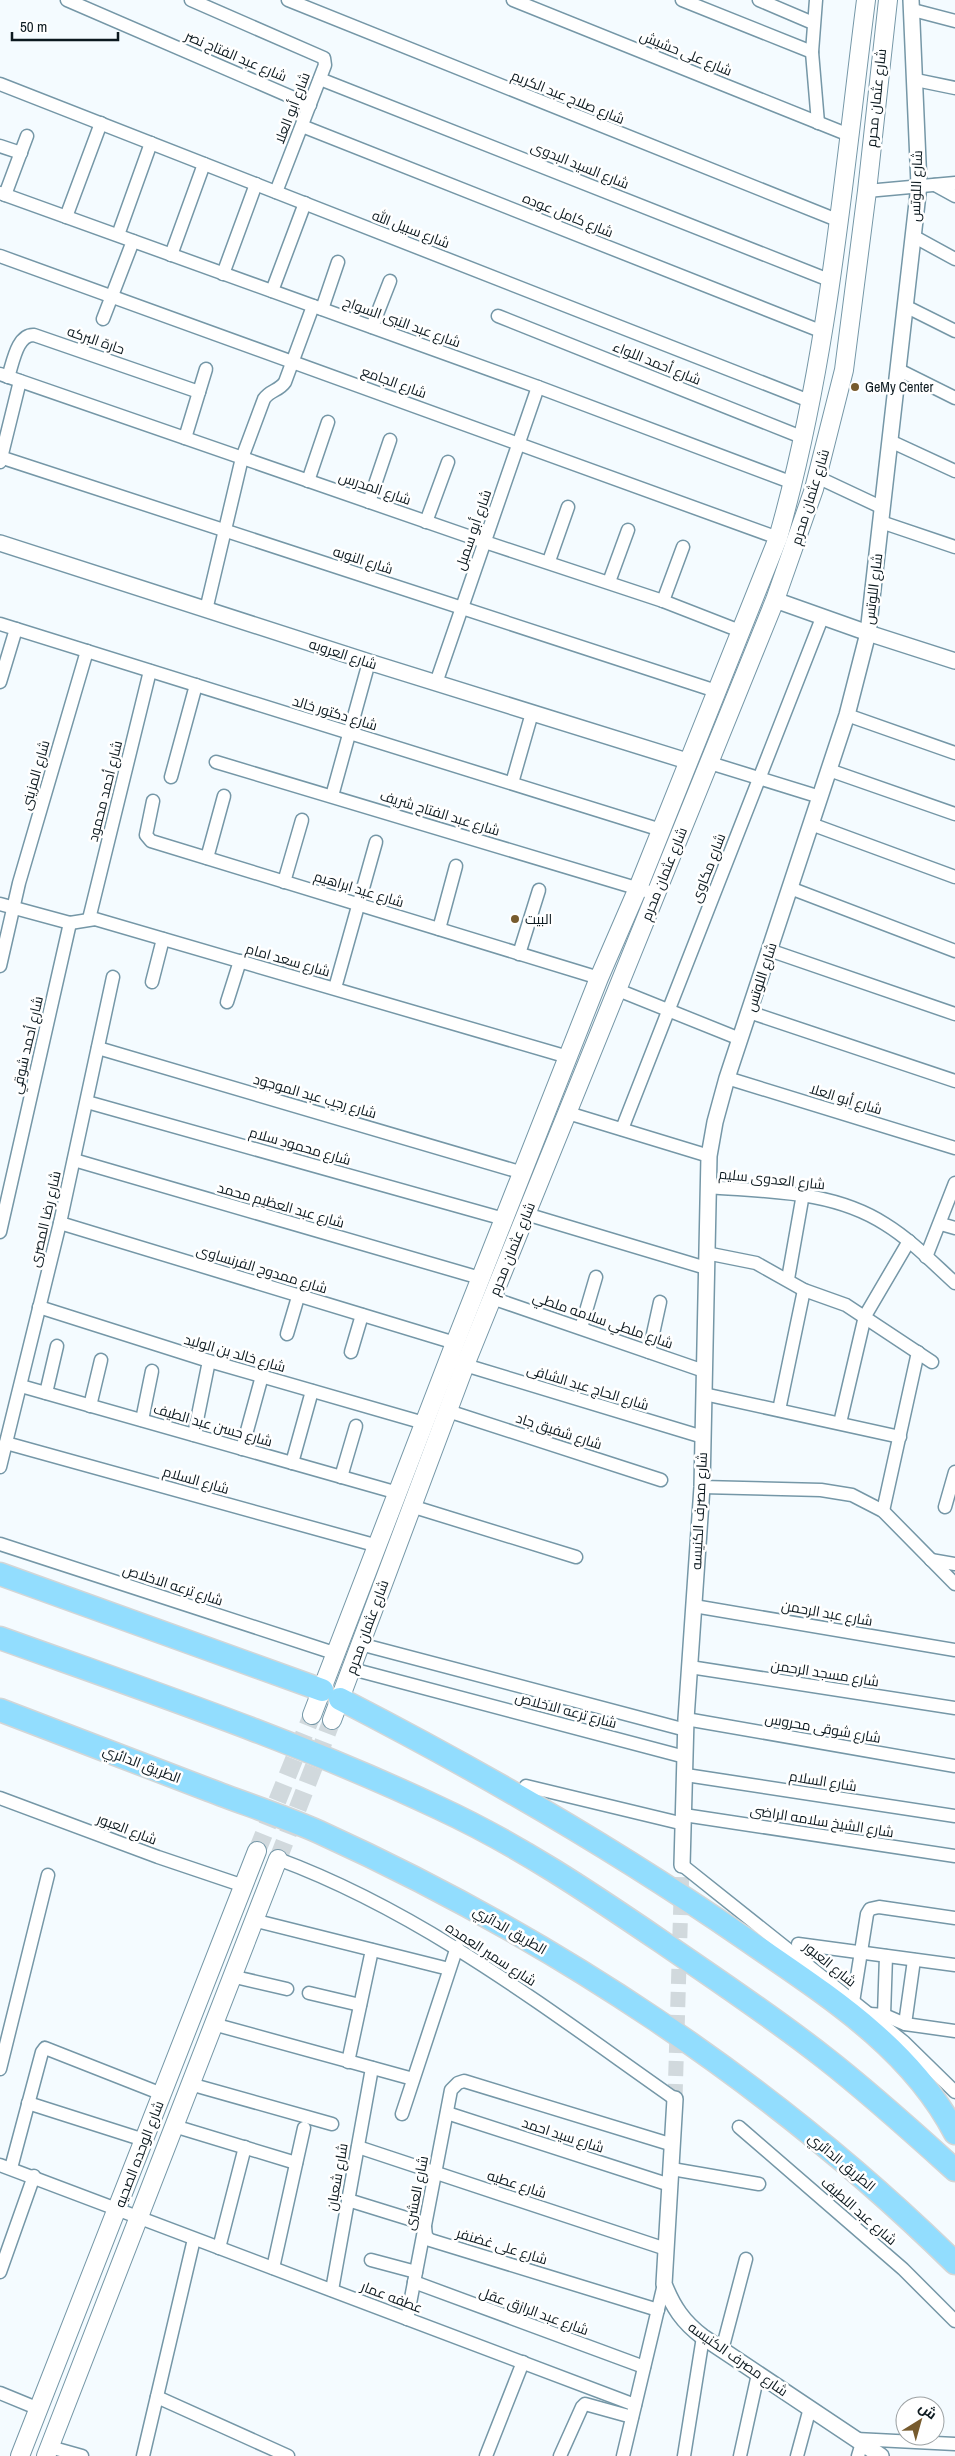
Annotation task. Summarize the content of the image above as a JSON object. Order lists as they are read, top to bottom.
{
  "streets": {
    "highway": ["الطريق الدائري"],
    "main road": ["شارع عثمان محرم", "شارع الوحده الصحيه"],
    "street": [
      "شارع على حشيش",
      "شارع عبد الفتاح نصر",
      "شارع صلاح عبد الكريم",
      "شارع أبو العلا",
      "شارع السيد البدوى",
      "شارع اللوتس",
      "شارع كامل عوده",
      "شارع سبيل الله",
      "شارع عبد النبى السواح",
      "حارة البركه",
      "شارع أحمد اللواء",
      "شارع الجامع",
      "شارع المدرس",
      "شارع أبو سمبل",
      "شارع النوبه",
      "شارع العروبه",
      "شارع دكتور خالد",
      "شارع المزينى",
      "شارع أحمد محمود",
      "شارع عبد الفتاح شريف",
      "شارع مكاوى",
      "شارع عيد ابراهيم",
      "شارع سعد امام",
      "شارع أحمد شوقي",
      "شارع رجب عبد الموجود",
      "شارع محمود سلام",
      "شارع العدوى سليم",
      "شارع عبد العظيم محمد",
      "شارع رضا المصرى",
      "شارع ممدوح الفرنساوى",
      "شارع ملطي سلامه ملطي",
      "شارع خالد بن الوليد",
      "شارع الحاج عبد الشافى",
      "شارع حسن عبد الطيف",
      "شارع شفيق جاد",
      "شارع السلام",
      "شارع مصرف الكنيسه",
      "شارع ترعه الاخلاص",
      "شارع عبد الرحمن",
      "شارع مسجد الرحمن",
      "شارع شوقى محروس",
      "شارع الشيخ سلامه الراضى",
      "شارع العبور",
      "شارع سمير العمده",
      "شارع سيد احمد",
      "شارع شعبان",
      "شارع عطيه",
      "شارع العشرى",
      "شارع عبد اللطيف",
      "شارع على غضنفر",
      "عطفه عمار",
      "شارع عبد الرازق عقل"
    ]
  },
  "crossings": [
    ["شارع على حشيش", "شارع عثمان محرم"],
    ["شارع عبد الفتاح نصر", "شارع أبو العلا"],
    ["شارع صلاح عبد الكريم", "شارع عثمان محرم"],
    ["شارع عثمان محرم", "شارع السيد البدوى"],
    ["شارع عثمان محرم", "شارع كامل عوده"],
    ["شارع عثمان محرم", "شارع سبيل الله"],
    ["شارع عثمان محرم", "شارع عبد النبى السواح"],
    ["شارع عثمان محرم", "شارع أحمد اللواء"],
    ["شارع عثمان محرم", "شارع الجامع"],
    ["شارع عثمان محرم", "شارع المدرس"],
    ["شارع عثمان محرم", "شارع النوبه"],
    ["شارع عثمان محرم", "شارع العروبه"],
    ["شارع عثمان محرم", "شارع دكتور خالد"],
    ["شارع عثمان محرم", "شارع عبد الفتاح شريف"],
    ["شارع عثمان محرم", "شارع عيد ابراهيم"],
    ["شارع عثمان محرم", "شارع سعد امام"],
    ["شارع عثمان محرم", "شارع رجب عبد الموجود"],
    ["شارع عثمان محرم", "شارع محمود سلام"],
    ["شارع عثمان محرم", "شارع عبد العظيم محمد"],
    ["شارع عثمان محرم", "شارع ممدوح الفرنساوى"],
    ["شارع عثمان محرم", "شارع ملطي سلامه ملطي"],
    ["شارع عثمان محرم", "شارع خالد بن الوليد"],
    ["شارع عثمان محرم", "شارع الحاج عبد الشافى"],
    ["شارع عثمان محرم", "شارع حسن عبد الطيف"],
    ["شارع عثمان محرم", "شارع شفيق جاد"],
    ["شارع عثمان محرم", "شارع السلام"],
    ["شارع عثمان محرم", "شارع ترعه الاخلاص"],
    ["شارع أبو العلا", "شارع السيد البدوى"],
    ["شارع أبو العلا", "شارع اللوتس"],
    ["شارع أبو العلا", "شارع كامل عوده"],
    ["شارع أبو العلا", "شارع سبيل الله"],
    ["شارع اللوتس", "شارع مصرف الكنيسه"],
    ["شارع عبد النبى السواح", "شارع أبو سمبل"],
    ["حارة البركه", "شارع المدرس"],
    ["شارع الجامع", "شارع أبو سمبل"],
    ["شارع المدرس", "شارع أبو سمبل"],
    ["شارع أبو سمبل", "شارع النوبه"],
    ["شارع أبو سمبل", "شارع العروبه"],
    ["شارع دكتور خالد", "شارع المزينى"],
    ["شارع دكتور خالد", "شارع أحمد محمود"],
    ["شارع المزينى", "شارع سعد امام"],
    ["شارع أحمد محمود", "شارع سعد امام"],
    ["شارع سعد امام", "شارع أحمد شوقي"],
    ["شارع رجب عبد الموجود", "شارع رضا المصرى"],
    ["شارع محمود سلام", "شارع رضا المصرى"],
    ["شارع العدوى سليم", "شارع مصرف الكنيسه"],
    ["شارع عبد العظيم محمد", "شارع رضا المصرى"],
    ["شارع رضا المصرى", "شارع ممدوح الفرنساوى"],
    ["شارع رضا المصرى", "شارع خالد بن الوليد"],
    ["شارع رضا المصرى", "شارع حسن عبد الطيف"],
    ["شارع رضا المصرى", "شارع السلام"],
    ["شارع ملطي سلامه ملطي", "شارع مصرف الكنيسه"],
    ["شارع الحاج عبد الشافى", "شارع مصرف الكنيسه"],
    ["شارع السلام", "شارع مصرف الكنيسه"],
    ["شارع مصرف الكنيسه", "شارع ترعه الاخلاص"],
    ["شارع مصرف الكنيسه", "شارع عبد الرحمن"],
    ["شارع مصرف الكنيسه", "شارع مسجد الرحمن"],
    ["شارع مصرف الكنيسه", "شارع شوقى محروس"],
    ["شارع مصرف الكنيسه", "شارع الشيخ سلامه الراضى"],
    ["شارع مصرف الكنيسه", "شارع العبور"],
    ["شارع مصرف الكنيسه", "شارع سمير العمده"],
    ["شارع مصرف الكنيسه", "شارع سيد احمد"],
    ["شارع مصرف الكنيسه", "شارع عطيه"],
    ["شارع مصرف الكنيسه", "شارع العشرى"],
    ["شارع ترعه الاخلاص", "شارع شوقى محروس"],
    ["شارع العبور", "شارع الوحده الصحيه"],
    ["شارع سمير العمده", "شارع الوحده الصحيه"],
    ["شارع سيد احمد", "شارع العشرى"],
    ["شارع الوحده الصحيه", "عطفه عمار"],
    ["شارع شعبان", "شارع عطيه"],
    ["شارع شعبان", "شارع على غضنفر"],
    ["شارع شعبان", "عطفه عمار"],
    ["شارع عطيه", "شارع العشرى"],
    ["شارع العشرى", "شارع على غضنفر"],
    ["شارع العشرى", "عطفه عمار"],
    ["شارع العشرى", "شارع عبد الرازق عقل"]
  ],
  "places": ["GeMy Center", "البيت"],
  "scale_bar": "50 m",
  "north": "top right"
}
